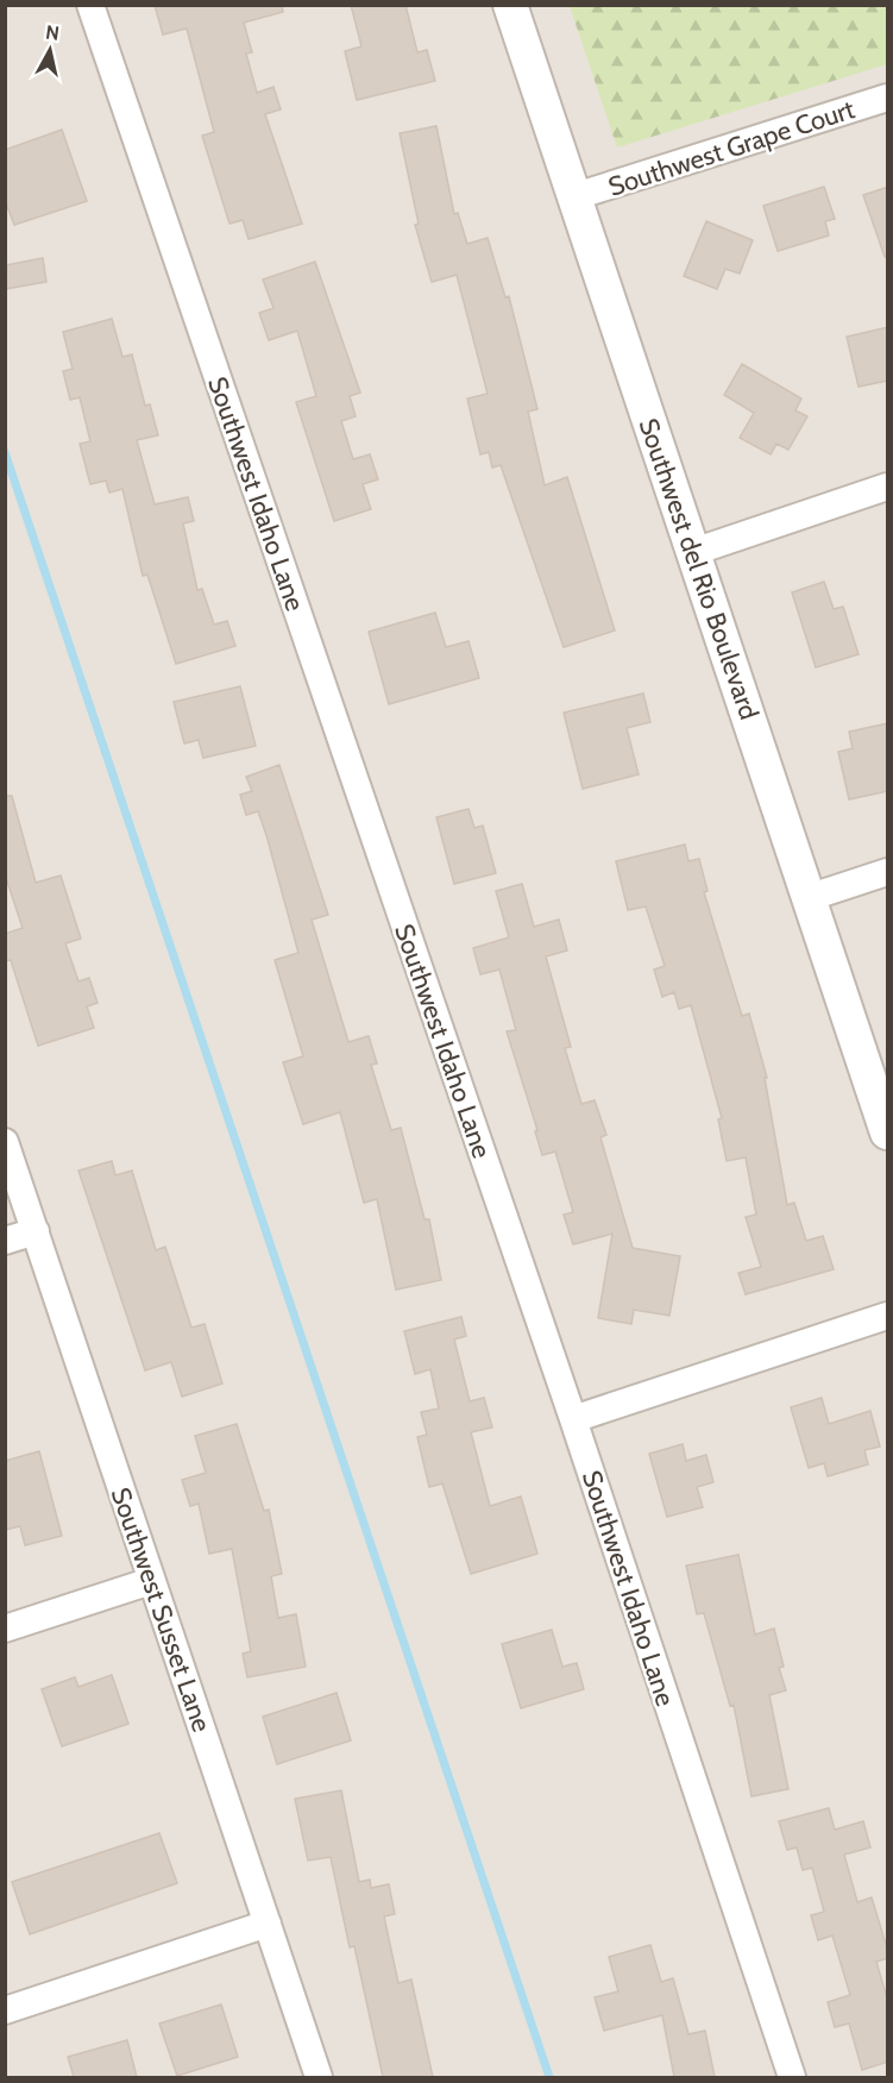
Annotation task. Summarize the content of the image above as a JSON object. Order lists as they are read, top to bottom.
{
  "streets": {
    "street": [
      "Southwest Grape Court",
      "Southwest Idaho Lane",
      "Southwest del Rio Boulevard",
      "Southwest Susset Lane"
    ]
  },
  "crossings": [
    ["Southwest Grape Court", "Southwest del Rio Boulevard"]
  ],
  "north": "top"
}
